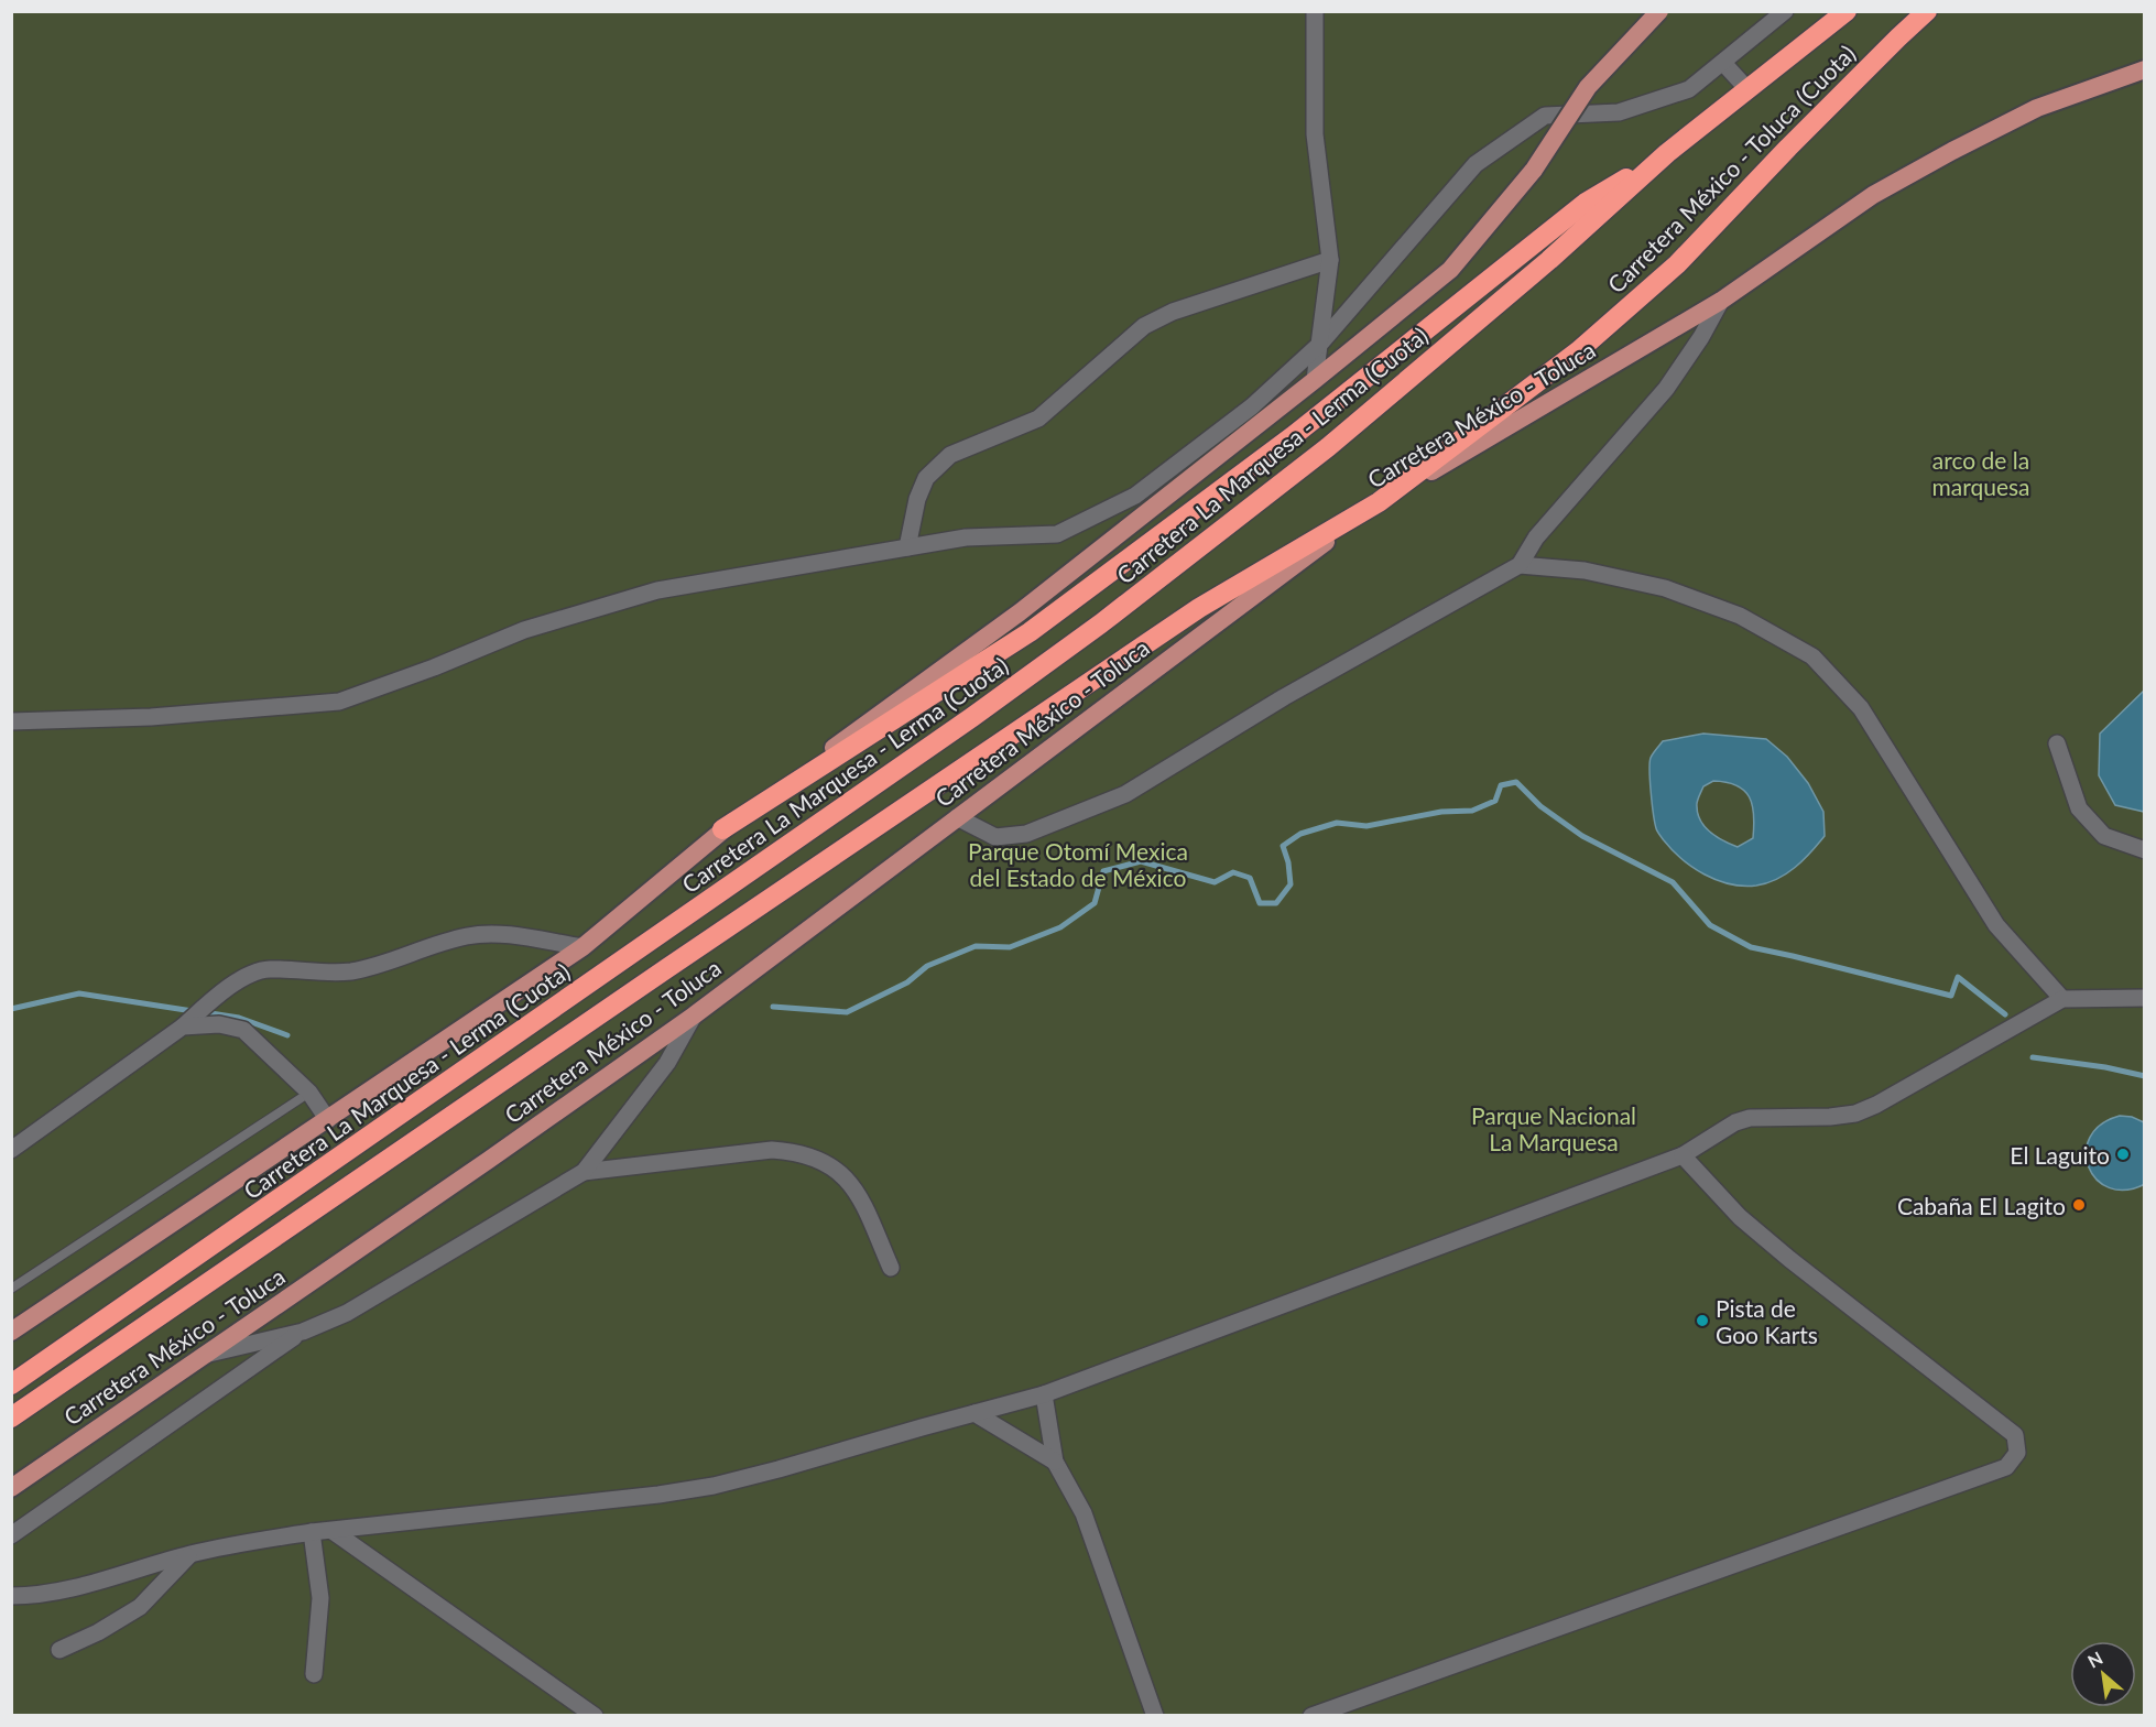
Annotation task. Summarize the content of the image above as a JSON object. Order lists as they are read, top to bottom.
{
  "streets": {
    "highway": ["Carretera México - Toluca (Cuota)", "Carretera La Marquesa - Lerma (Cuota)"],
    "main road": ["Carretera México - Toluca"]
  },
  "crossings": [
    ["Carretera México - Toluca (Cuota)", "Carretera México - Toluca"],
    ["Carretera México - Toluca (Cuota)", "Carretera La Marquesa - Lerma (Cuota)"]
  ],
  "parks": ["arco de la marquesa", "Parque Otomí Mexica del Estado de México", "Parque Nacional La Marquesa"],
  "places": ["El Laguito", "Cabaña El Lagito", "Pista de Goo Karts"],
  "north": "top left"
}
